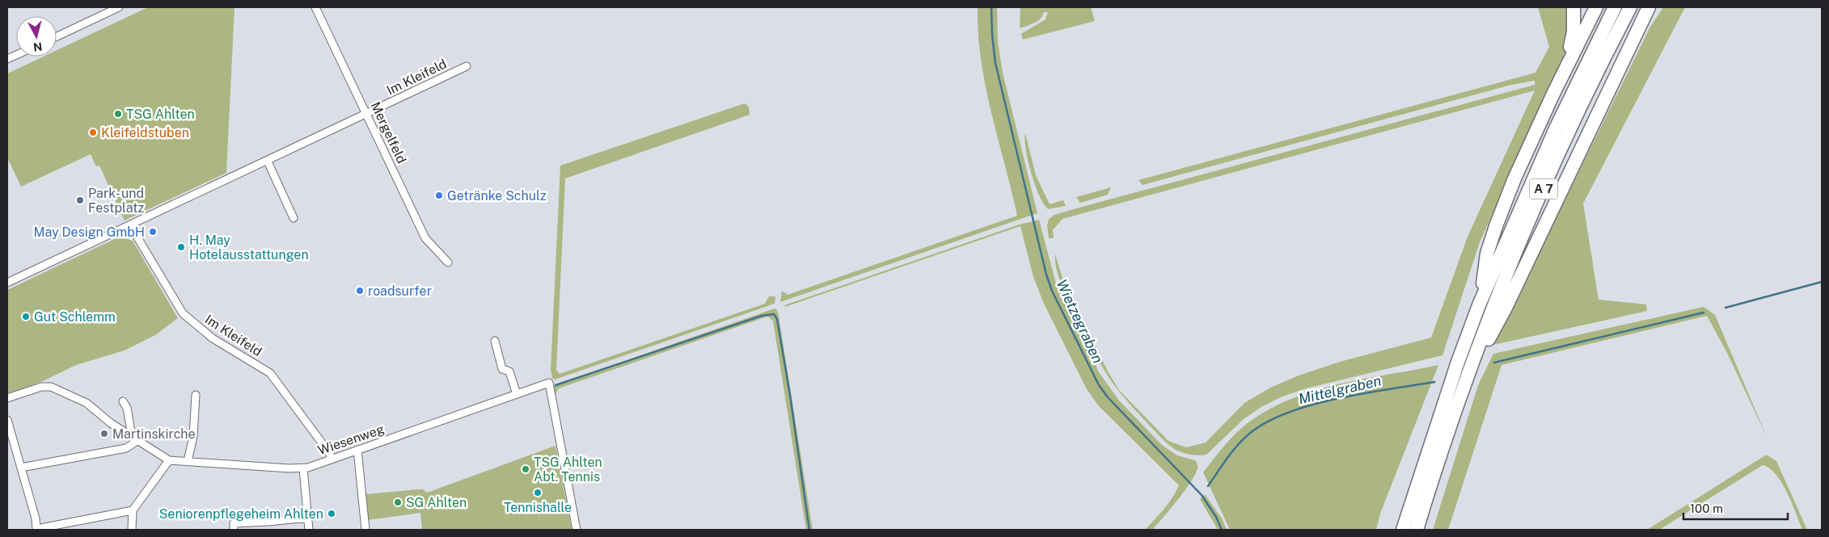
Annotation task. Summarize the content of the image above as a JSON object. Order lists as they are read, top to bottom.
{
  "streets": {
    "highway": ["A 7"],
    "street": ["Im Kleifeld", "Mergelfeld", "Wiesenweg"]
  },
  "crossings": [
    ["Im Kleifeld", "Mergelfeld"],
    ["Im Kleifeld", "Wiesenweg"]
  ],
  "water": ["Wietzegraben", "Mittelgraben"],
  "places": [
    "TSG Ahlten",
    "Kleifeldstuben",
    "Getränke Schulz",
    "Park- und Festplatz",
    "May Design GmbH",
    "H. May Hotelausstattungen",
    "roadsurfer",
    "Gut Schlemm",
    "Martinskirche",
    "TSG Ahlten Abt. Tennis",
    "Tennishalle",
    "SG Ahlten",
    "Seniorenpflegeheim Ahlten"
  ],
  "scale_bar": "100 m",
  "north": "bottom"
}
